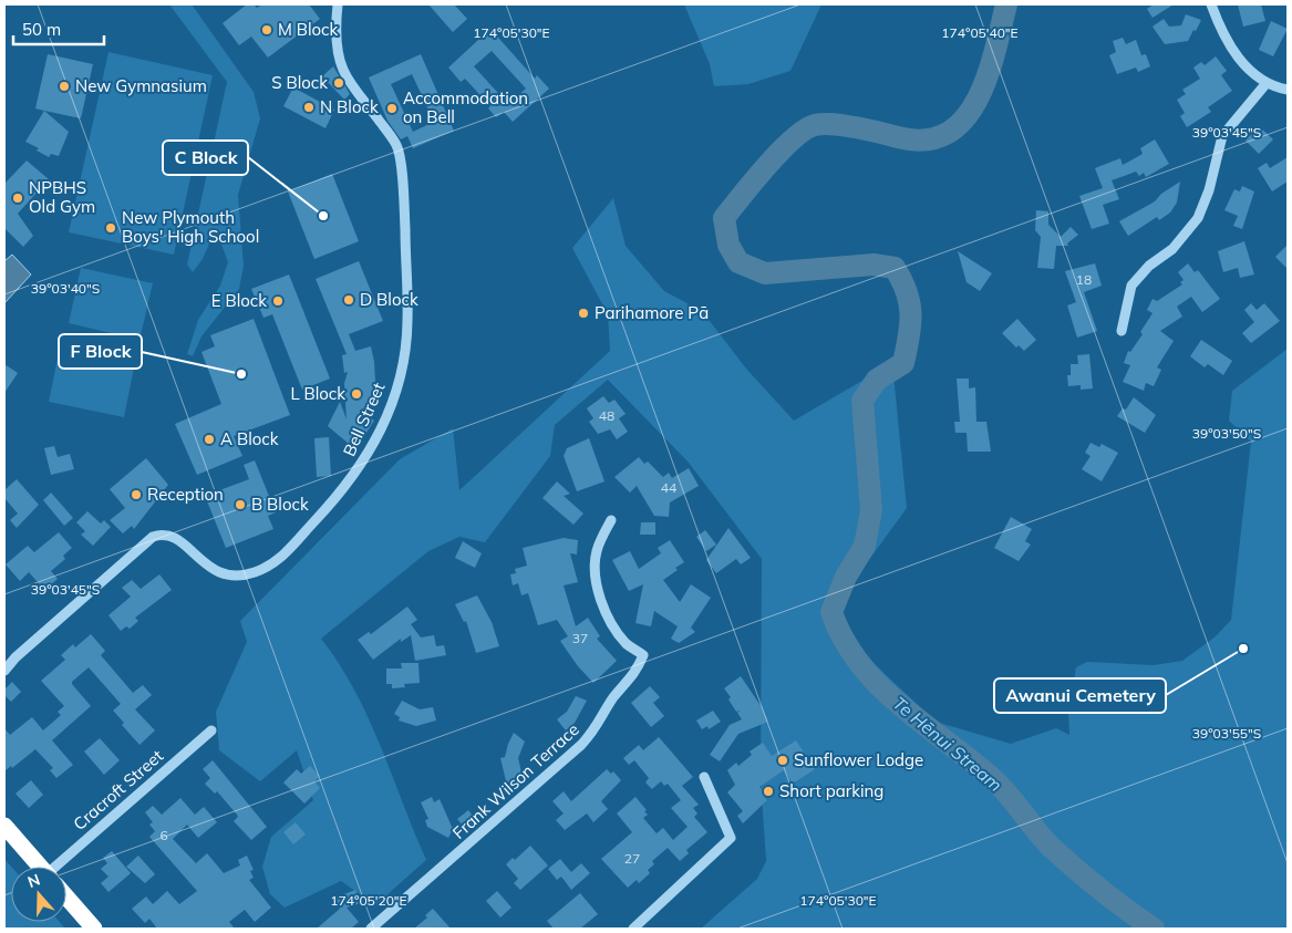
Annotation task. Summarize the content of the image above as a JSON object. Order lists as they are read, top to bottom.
{
  "streets": {
    "street": ["Bell Street", "Frank Wilson Terrace", "Cracroft Street"]
  },
  "water": ["Te Hēnui Stream"],
  "places": [
    "M Block",
    "S Block",
    "New Gymnasium",
    "N Block",
    "Accommodation on Bell",
    "NPBHS Old Gym",
    "C Block",
    "New Plymouth Boys' High School",
    "D Block",
    "E Block",
    "Parihamore Pā",
    "F Block",
    "L Block",
    "A Block",
    "Reception",
    "B Block",
    "Awanui Cemetery",
    "Sunflower Lodge",
    "Short parking"
  ],
  "house_numbers": [
    "18",
    "48",
    "44",
    "37",
    "6",
    "27"
  ],
  "scale_bar": "50 m",
  "north": "top",
  "coordinates": [
    "174°05'30\"E",
    "174°05'40\"E",
    "39°03'45\"S",
    "39°03'40\"S",
    "39°03'50\"S",
    "39°03'55\"S",
    "174°05'20\"E"
  ]
}
